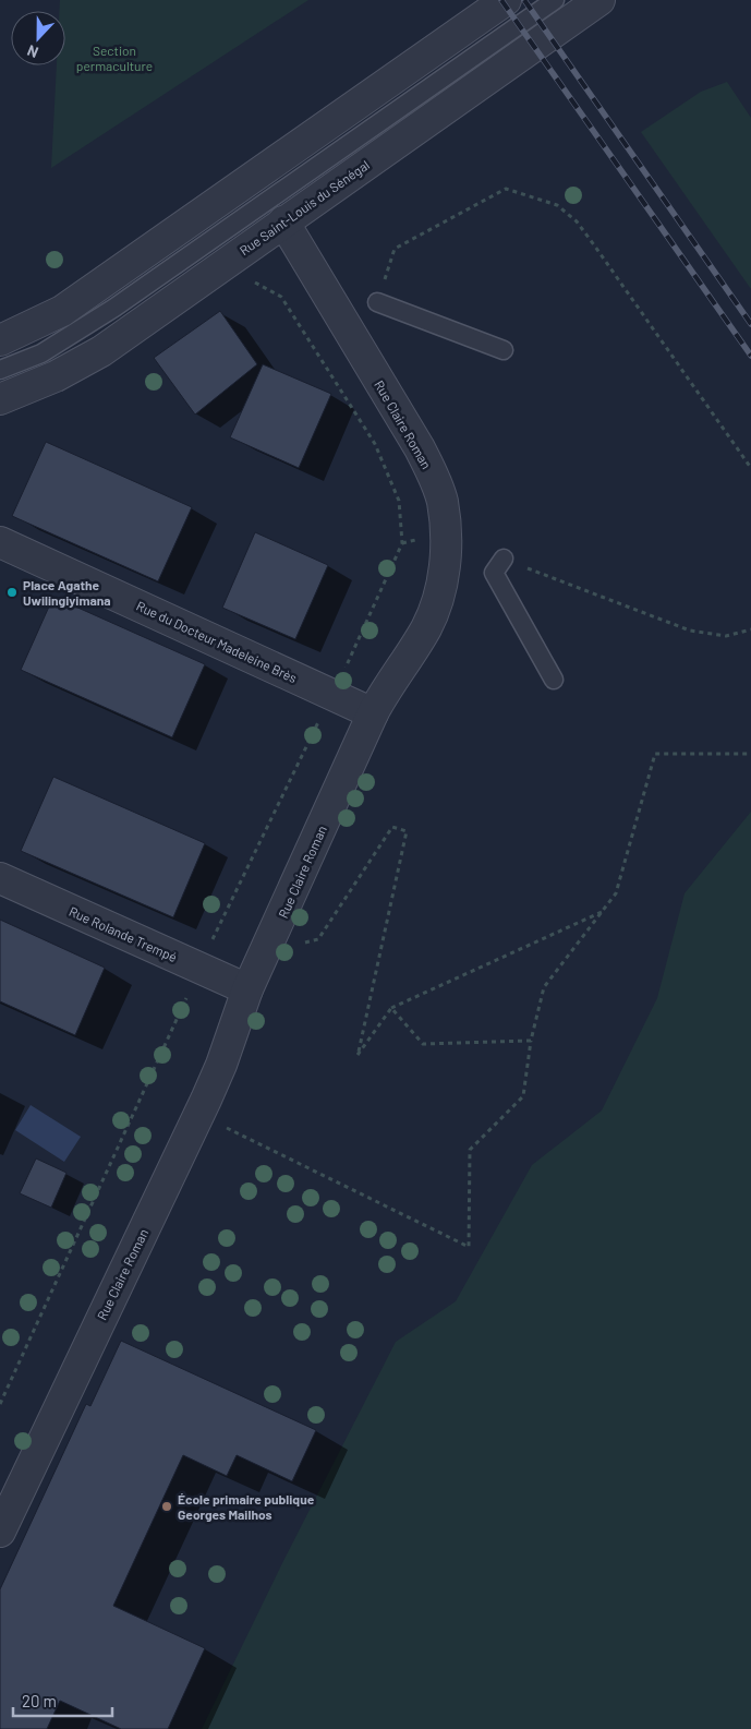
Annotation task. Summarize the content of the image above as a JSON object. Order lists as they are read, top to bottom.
{
  "streets": {
    "street": [
      "Rue Saint-Louis du Sénégal",
      "Rue Claire Roman",
      "Rue du Docteur Madeleine Brès",
      "Rue Rolande Trempé"
    ]
  },
  "crossings": [
    ["Rue Saint-Louis du Sénégal", "Rue Claire Roman"],
    ["Rue Claire Roman", "Rue du Docteur Madeleine Brès"],
    ["Rue Claire Roman", "Rue Rolande Trempé"]
  ],
  "parks": ["Section permaculture"],
  "places": ["Place Agathe Uwilingiyimana", "École primaire publique Georges Mailhos"],
  "scale_bar": "20 m",
  "north": "bottom"
}
